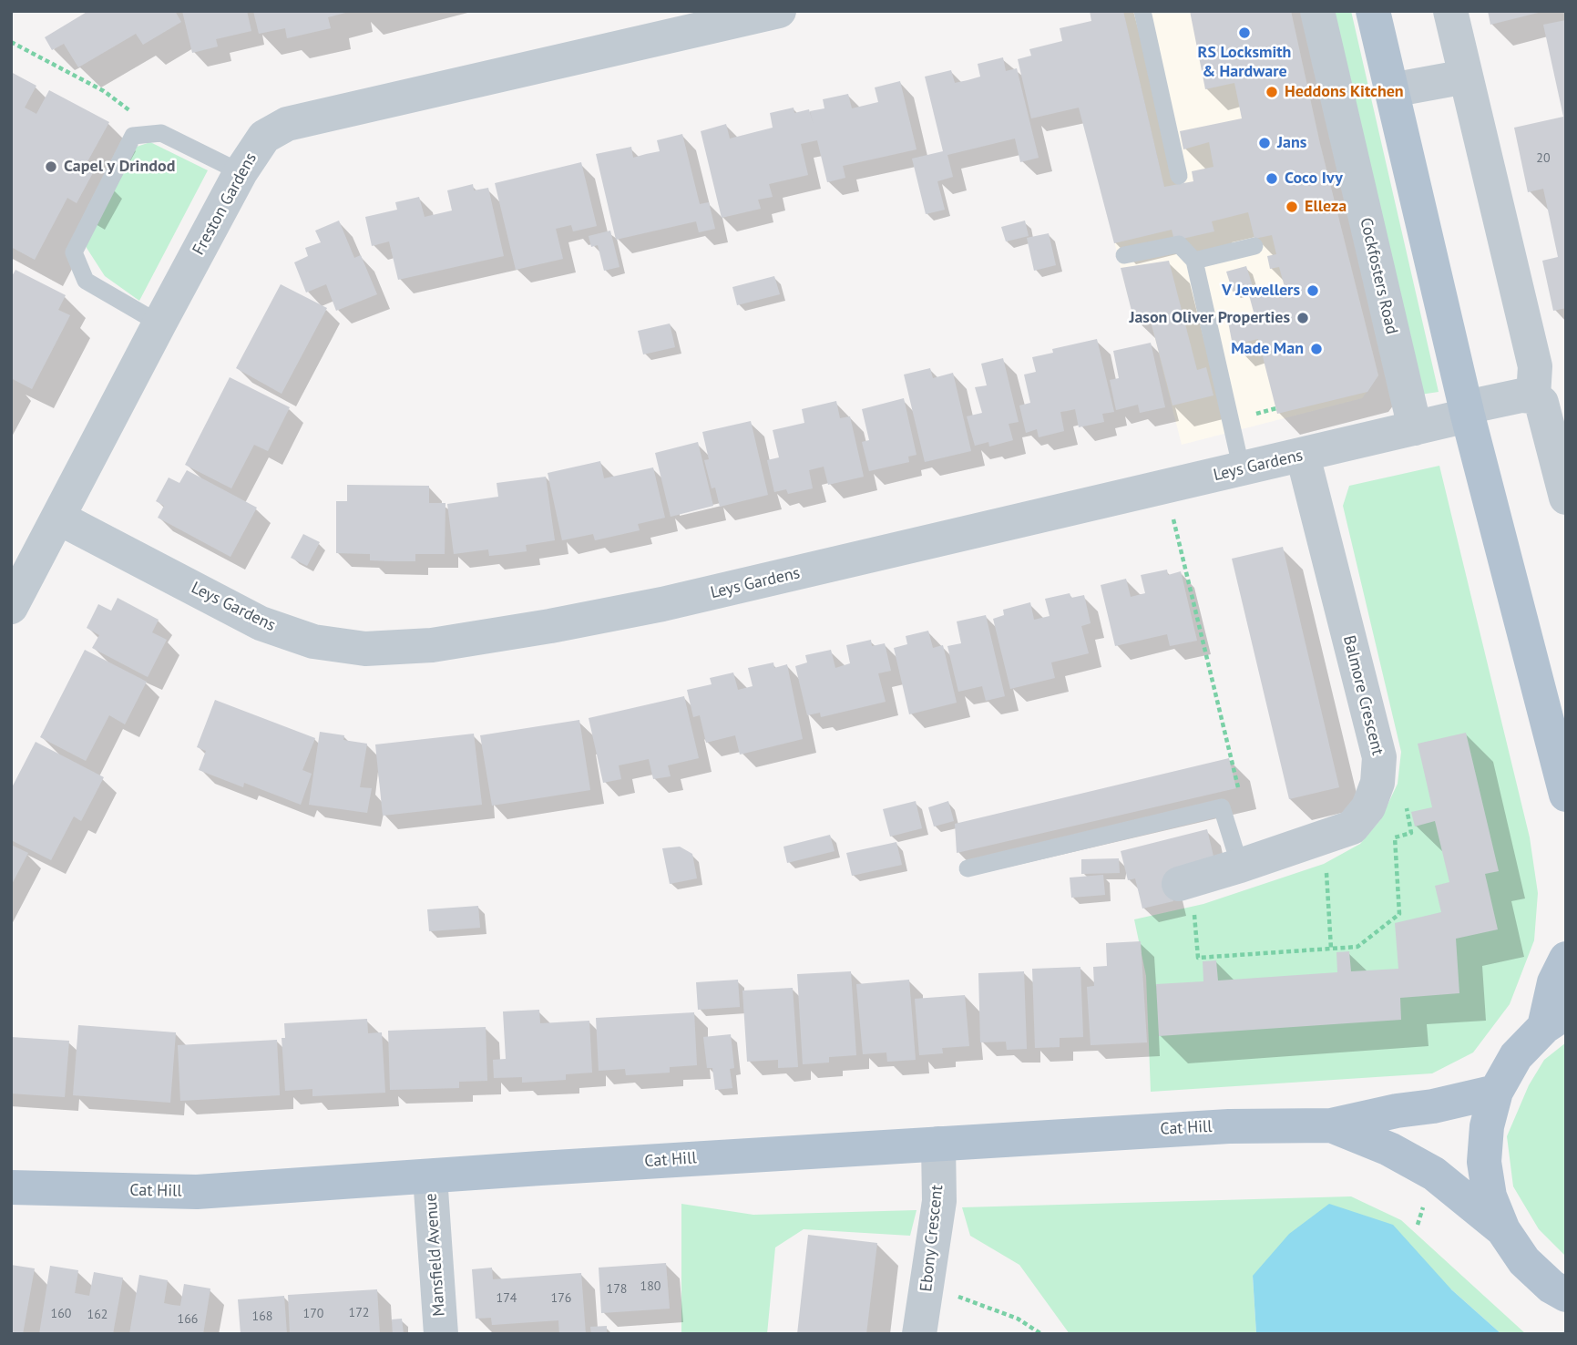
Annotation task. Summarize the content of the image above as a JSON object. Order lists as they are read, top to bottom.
{
  "streets": {
    "main road": ["Cat Hill"],
    "street": [
      "Freston Gardens",
      "Cockfosters Road",
      "Leys Gardens",
      "Balmore Crescent",
      "Ebony Crescent",
      "Mansfield Avenue"
    ]
  },
  "crossings": [
    ["Freston Gardens", "Leys Gardens"],
    ["Cockfosters Road", "Leys Gardens"],
    ["Leys Gardens", "Balmore Crescent"],
    ["Cat Hill", "Ebony Crescent"],
    ["Cat Hill", "Mansfield Avenue"]
  ],
  "places": [
    "RS Locksmith & Hardware",
    "Heddons Kitchen",
    "Jans",
    "Capel y Drindod",
    "Coco Ivy",
    "Elleza",
    "V Jewellers",
    "Jason Oliver Properties",
    "Made Man"
  ],
  "house_numbers": [
    "20",
    "180",
    "178",
    "174",
    "176",
    "172",
    "160",
    "170",
    "162",
    "168",
    "166"
  ]
}
